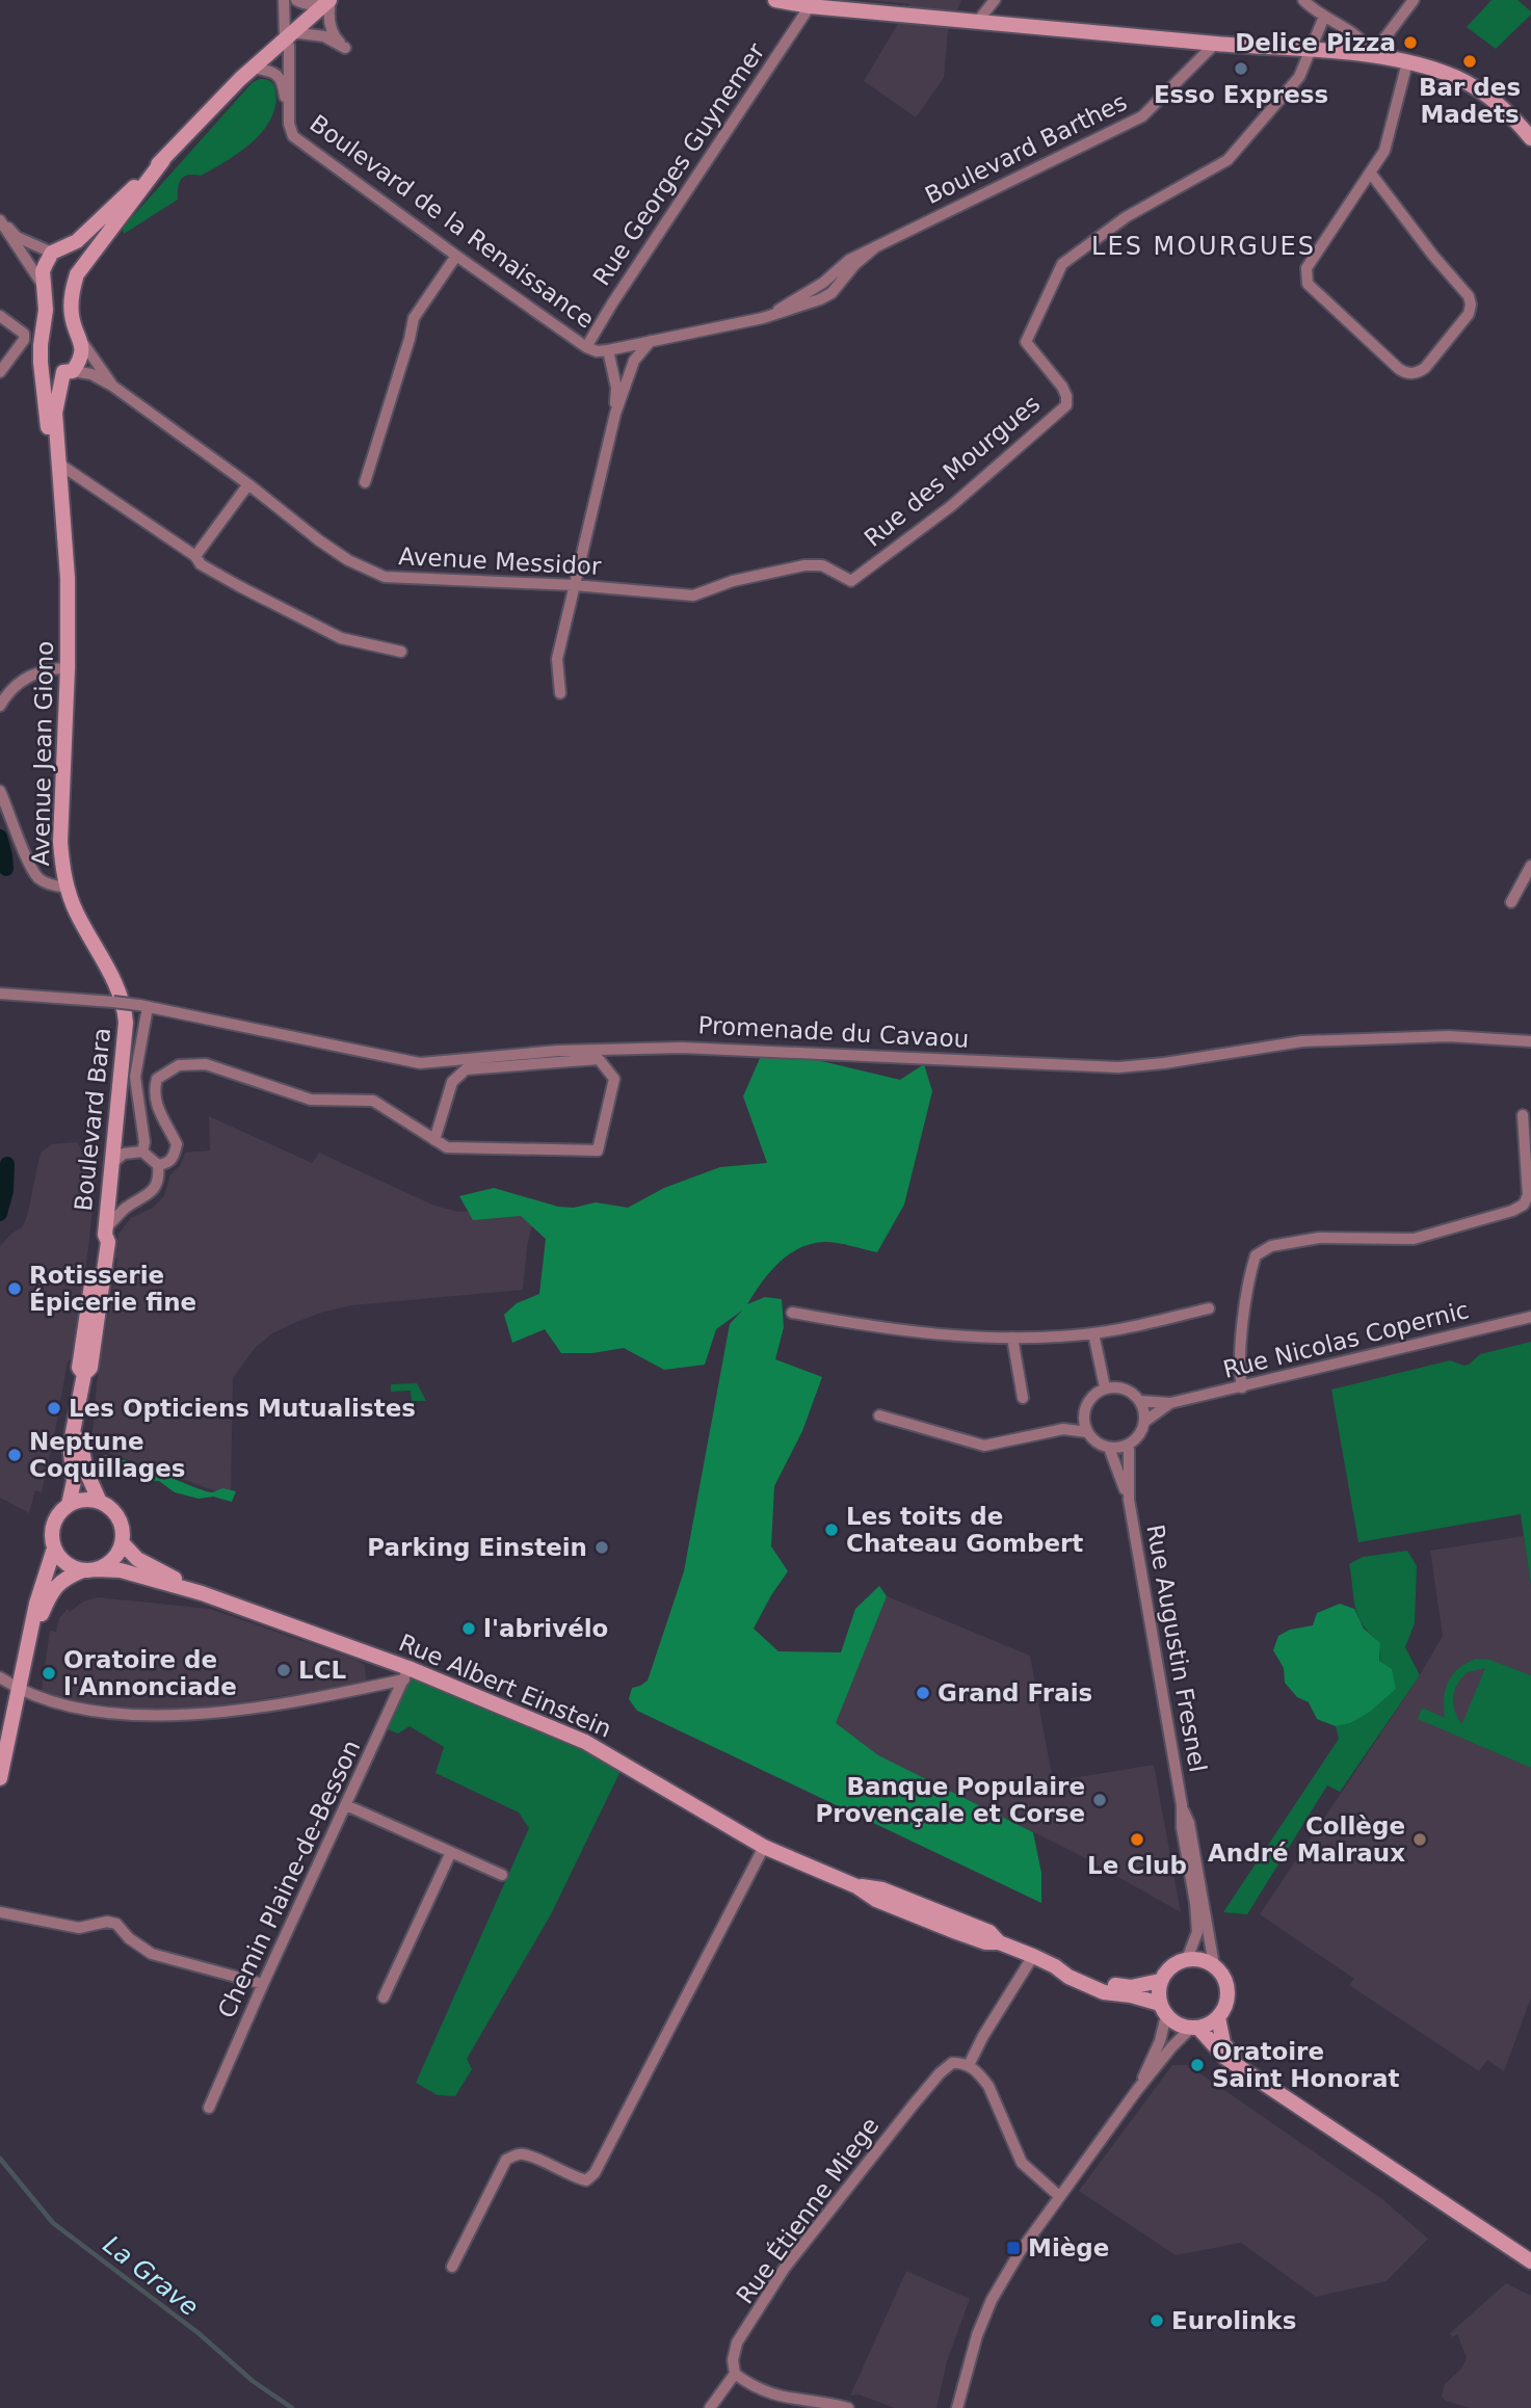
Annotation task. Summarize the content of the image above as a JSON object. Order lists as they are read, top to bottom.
{
  "streets": {
    "street": [
      "Boulevard Barthes",
      "Rue Georges Guynemer",
      "Boulevard de la Renaissance",
      "Rue des Mourgues",
      "Avenue Messidor",
      "Avenue Jean Giono",
      "Promenade du Cavaou",
      "Boulevard Bara",
      "Rue Nicolas Copernic",
      "Rue Augustin Fresnel",
      "Rue Albert Einstein",
      "Chemin Plaine-de-Besson",
      "Rue Étienne Miege"
    ]
  },
  "crossings": [
    ["Boulevard Barthes", "Boulevard de la Renaissance"],
    ["Rue Georges Guynemer", "Boulevard de la Renaissance"],
    ["Rue des Mourgues", "Avenue Messidor"],
    ["Avenue Messidor", "Avenue Jean Giono"],
    ["Avenue Jean Giono", "Promenade du Cavaou"],
    ["Avenue Jean Giono", "Boulevard Bara"],
    ["Promenade du Cavaou", "Boulevard Bara"],
    ["Boulevard Bara", "Rue Albert Einstein"],
    ["Rue Nicolas Copernic", "Rue Augustin Fresnel"],
    ["Rue Augustin Fresnel", "Rue Albert Einstein"],
    ["Rue Albert Einstein", "Chemin Plaine-de-Besson"]
  ],
  "districts": ["LES MOURGUES"],
  "water": ["La Grave"],
  "places": {
    "other": [
      "Delice Pizza",
      "Bar des Madets",
      "Esso Express",
      "Rotisserie Épicerie fine",
      "Les Opticiens Mutualistes",
      "Neptune Coquillages",
      "Les toits de Chateau Gombert",
      "Parking Einstein",
      "l'abrivélo",
      "LCL",
      "Oratoire de l'Annonciade",
      "Grand Frais",
      "Banque Populaire Provençale et Corse",
      "Le Club",
      "Collège André Malraux",
      "Oratoire Saint Honorat",
      "Eurolinks"
    ],
    "transit": ["Miège"]
  }
}
